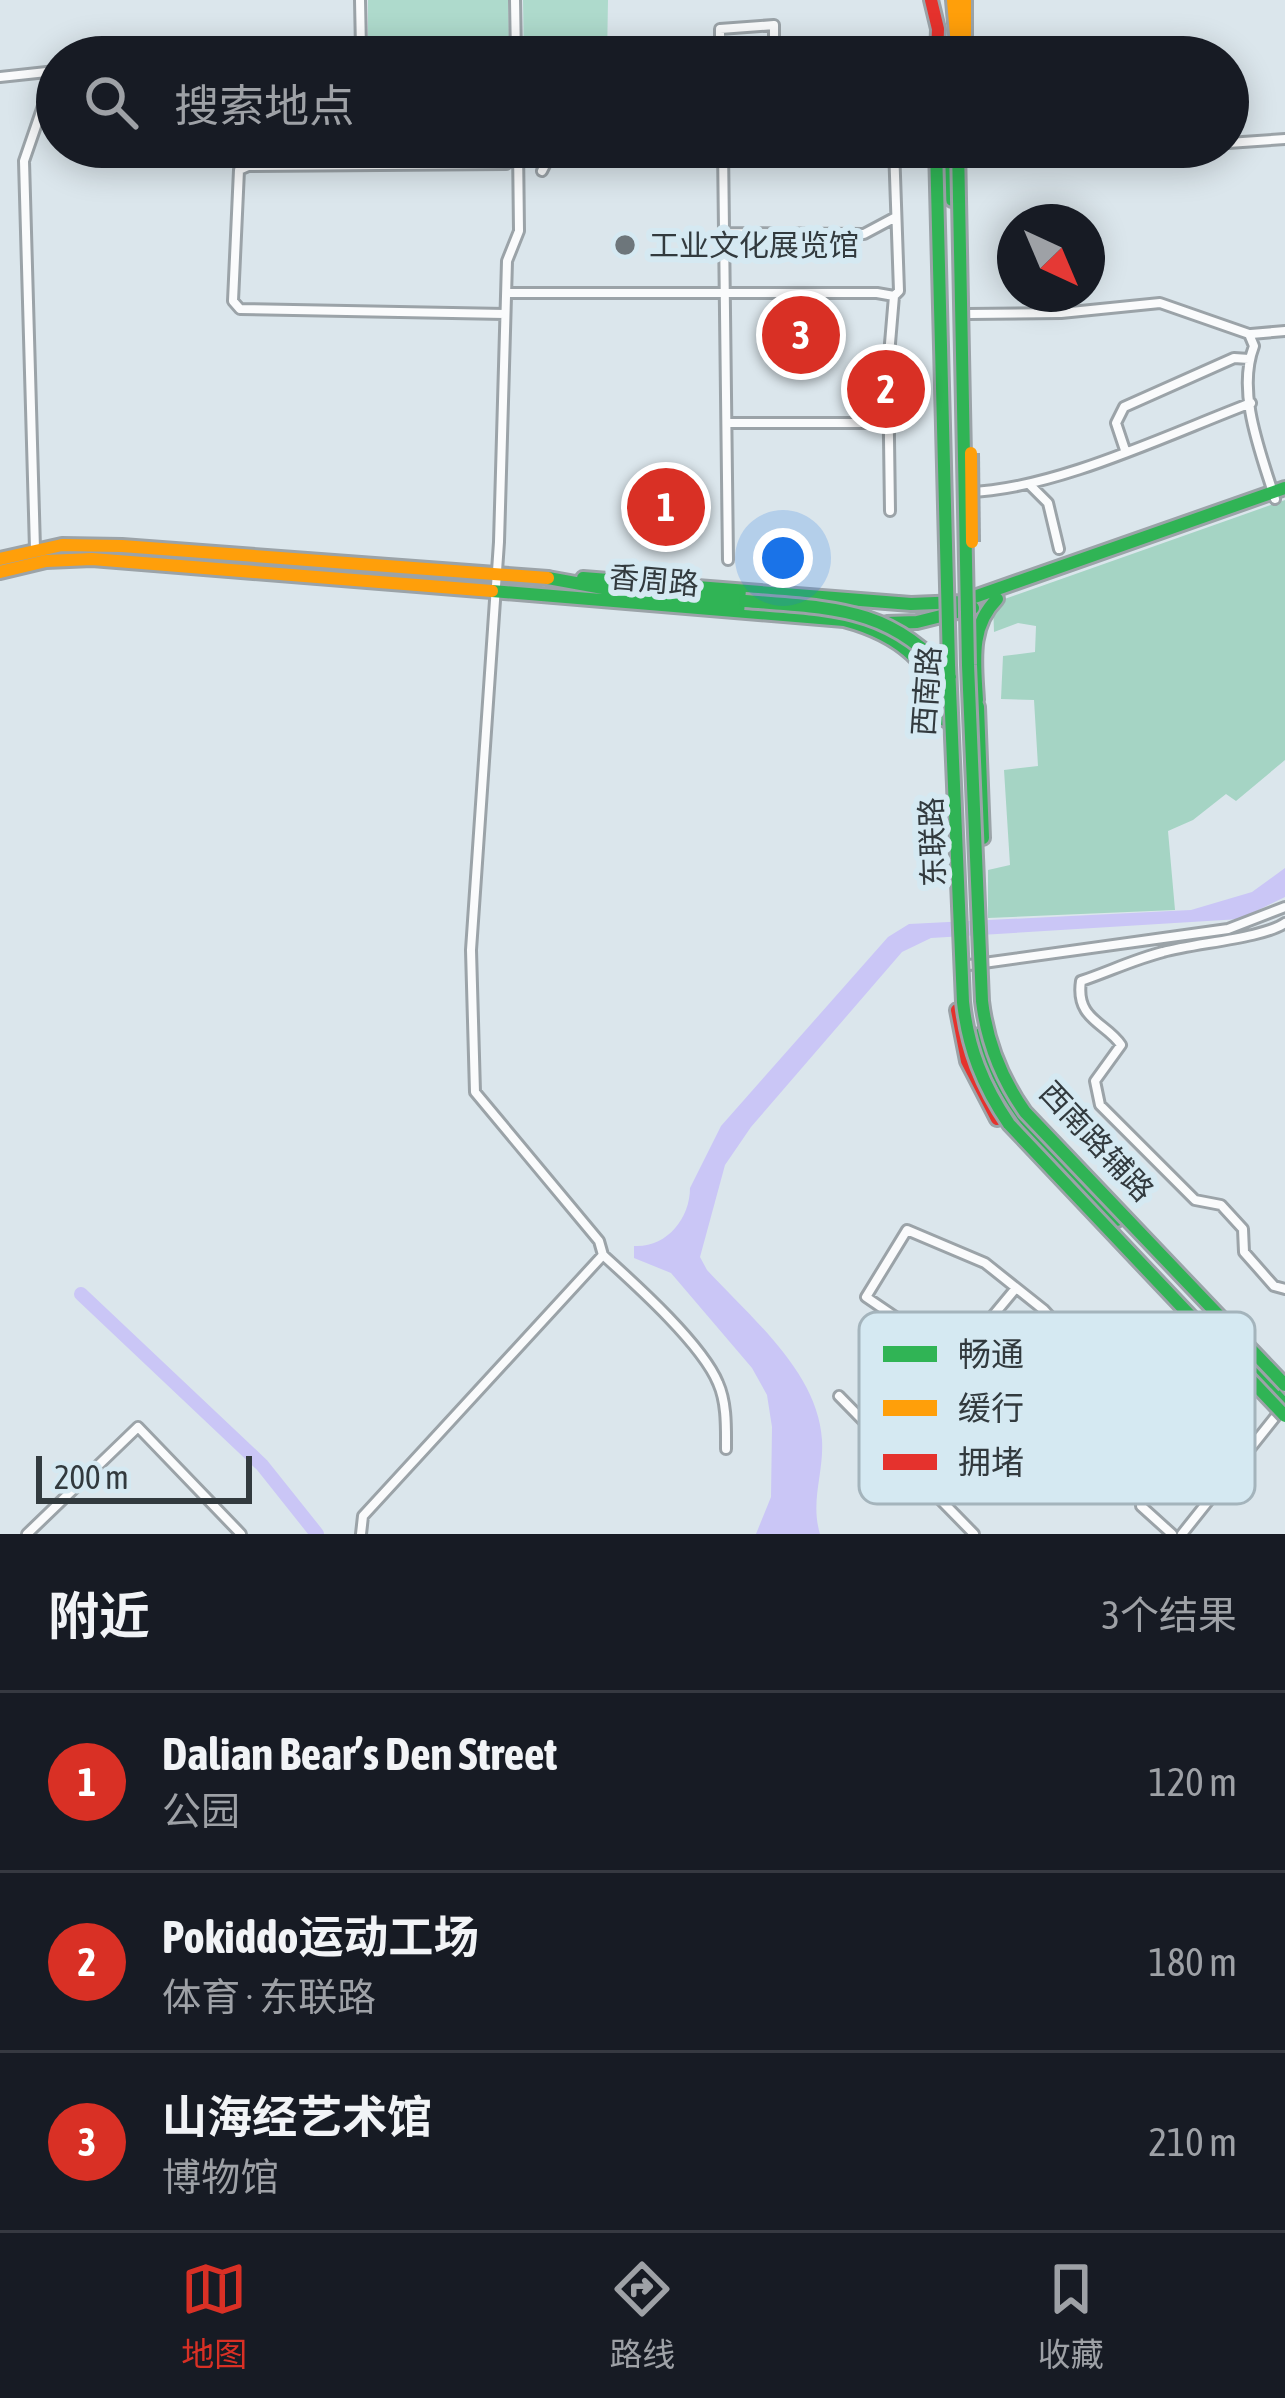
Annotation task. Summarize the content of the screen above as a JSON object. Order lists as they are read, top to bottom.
{
  "streets": {
    "main road": [
      "香周路",
      "西南路",
      "东联路",
      "西南路辅路"
    ]
  },
  "crossings": [
    ["香周路", "西南路"],
    ["香周路", "东联路"],
    ["西南路", "东联路"],
    ["西南路", "西南路辅路"],
    ["东联路", "西南路辅路"]
  ],
  "places": ["工业文化展览馆"],
  "legend": ["畅通", "缓行", "拥堵"],
  "scale_bar": "200 m",
  "north": "bottom right",
  "page": {
    "search": "搜索地点",
    "pins": ["3", "2", "1"],
    "scale": "200 m",
    "heading": ["附近", "3个结果"],
    "list": [
      {
        "mark": "1",
        "name": "Dalian Bear’s Den Street",
        "note": "公园",
        "value": "120 m"
      },
      {
        "mark": "2",
        "name": "Pokiddo运动工场",
        "note": "体育 · 东联路",
        "value": "180 m"
      },
      {
        "mark": "3",
        "name": "山海经艺术馆",
        "note": "博物馆",
        "value": "210 m"
      }
    ],
    "nav": ["地图", "路线", "收藏"]
  }
}
